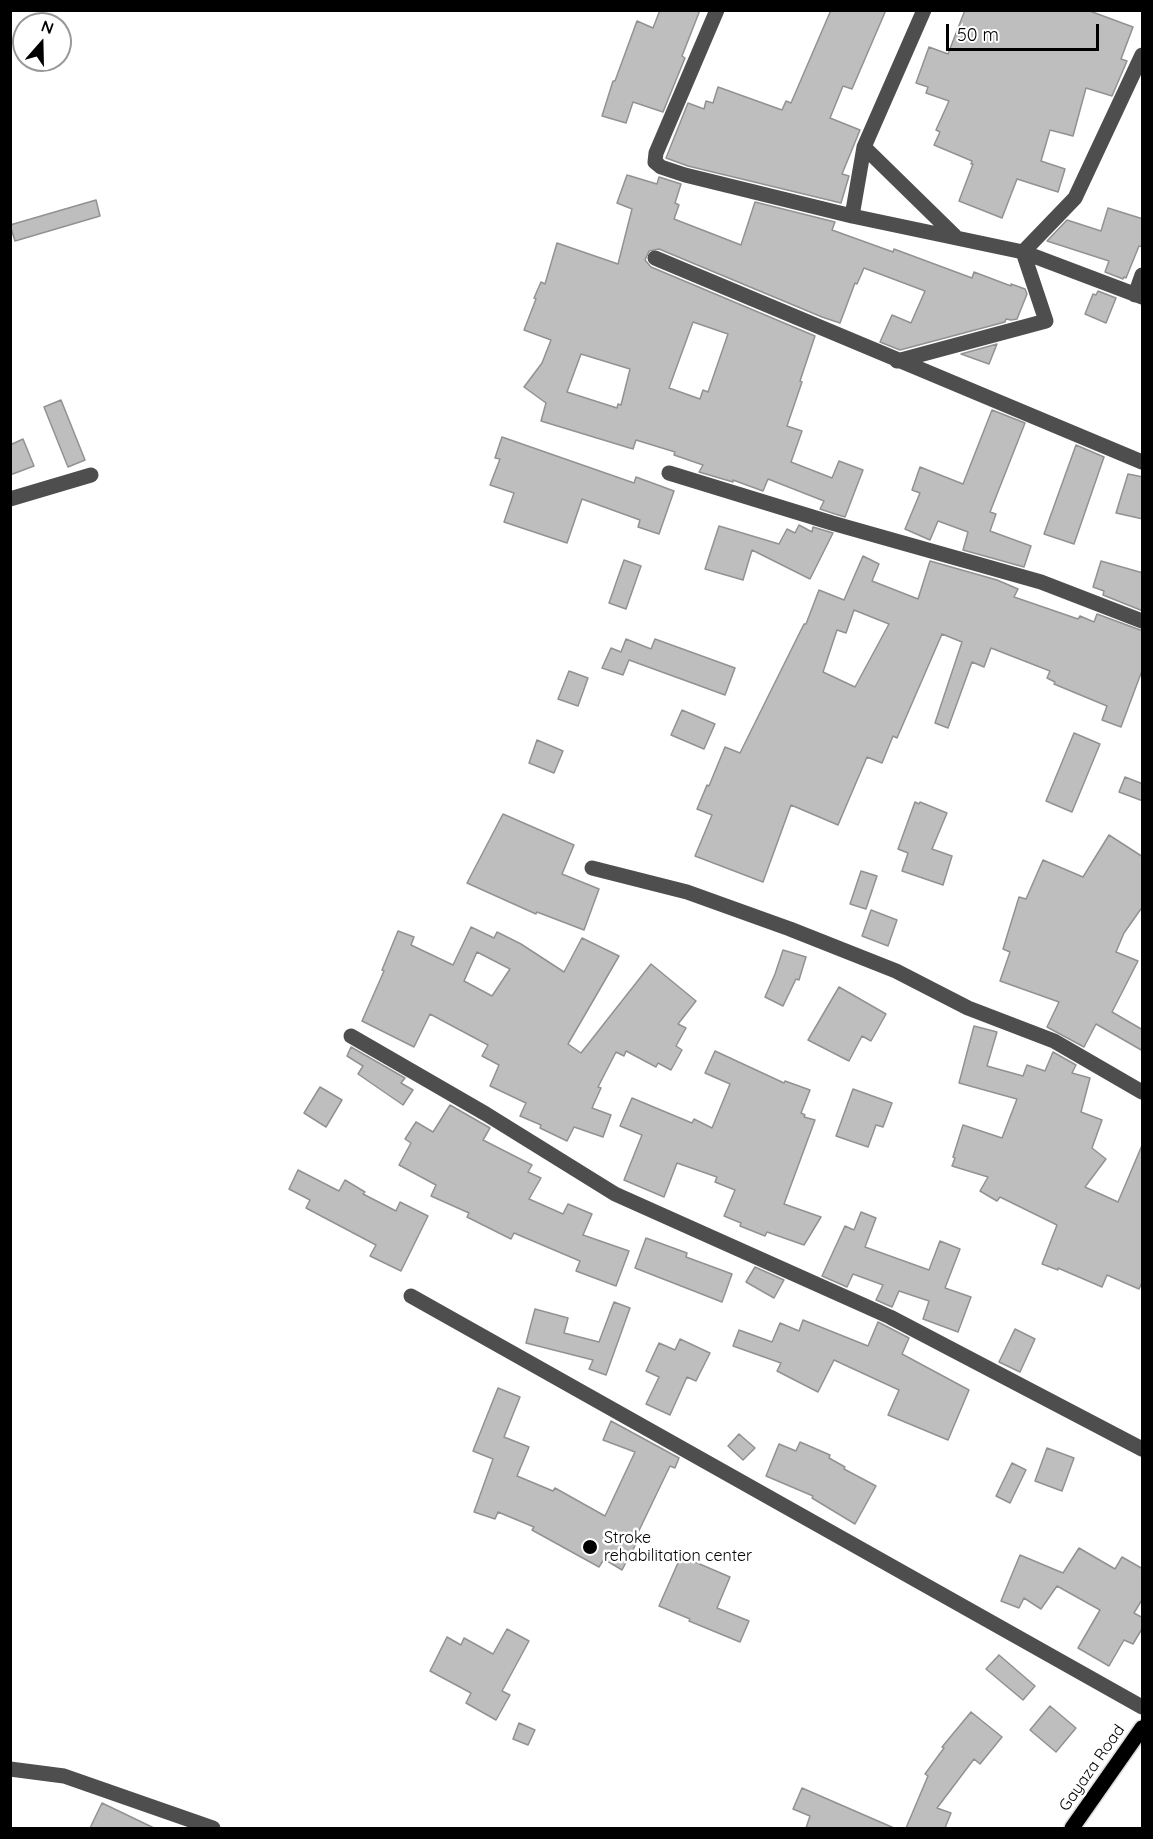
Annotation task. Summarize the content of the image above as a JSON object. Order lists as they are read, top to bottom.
{
  "streets": {
    "main road": ["Gayaza Road"]
  },
  "places": ["Stroke rehabilitation center"],
  "scale_bar": "50 m",
  "north": "top"
}
